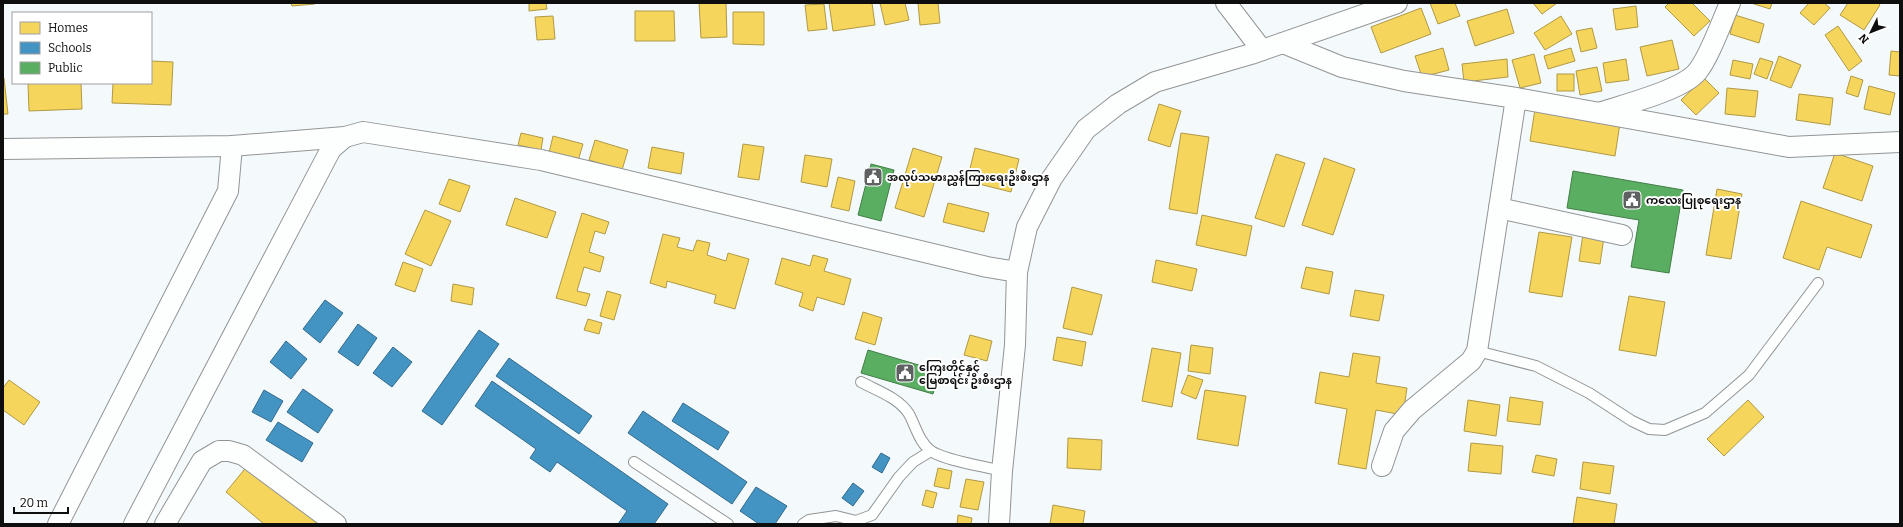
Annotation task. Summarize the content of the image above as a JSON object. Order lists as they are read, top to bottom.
{
  "places": {
    "public building": ["အလုပ်သမားညွှန်ကြားရေးဦးစီးဌာန", "ကလေးပြုစုရေးဌာန", "ကြေးတိုင်နှင့် မြေစာရင်း ဦးစီးဌာန"]
  },
  "legend": ["Homes", "Schools", "Public"],
  "scale_bar": "20 m",
  "north": "bottom left"
}
